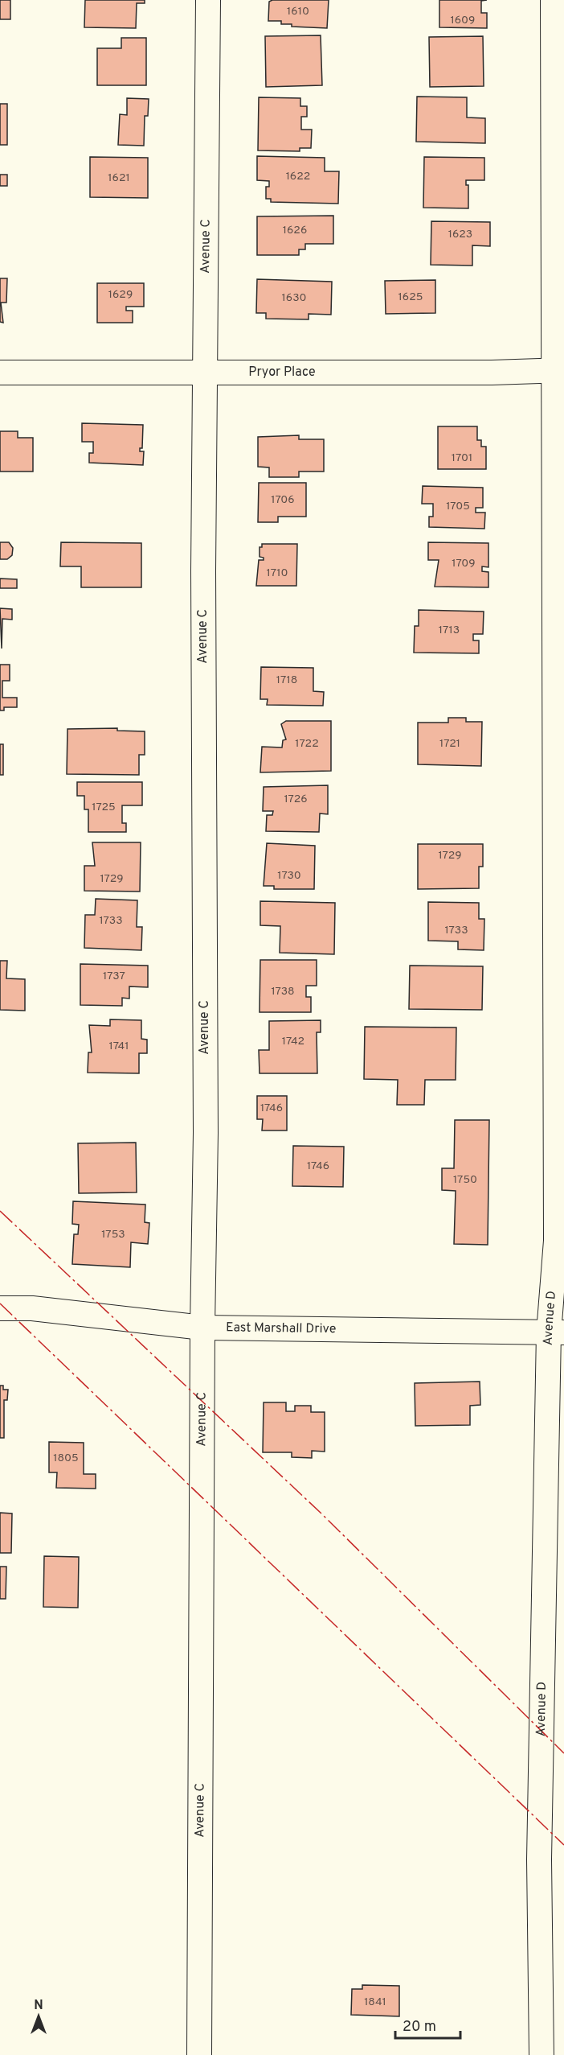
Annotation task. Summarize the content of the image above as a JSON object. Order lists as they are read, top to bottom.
{
  "streets": {
    "street": [
      "Avenue C",
      "Pryor Place",
      "Avenue D",
      "East Marshall Drive"
    ]
  },
  "crossings": [
    ["Avenue C", "Pryor Place"],
    ["Avenue C", "East Marshall Drive"],
    ["Pryor Place", "Avenue D"],
    ["Avenue D", "East Marshall Drive"]
  ],
  "house_numbers": [
    "1610",
    "1609",
    "1622",
    "1621",
    "1626",
    "1623",
    "1629",
    "1625",
    "1630",
    "1701",
    "1706",
    "1705",
    "1709",
    "1710",
    "1713",
    "1718",
    "1722",
    "1721",
    "1726",
    "1725",
    "1729",
    "1730",
    "1729",
    "1733",
    "1733",
    "1737",
    "1738",
    "1742",
    "1741",
    "1746",
    "1746",
    "1750",
    "1753",
    "1805",
    "1841"
  ],
  "scale_bar": "20 m",
  "north": "top"
}
